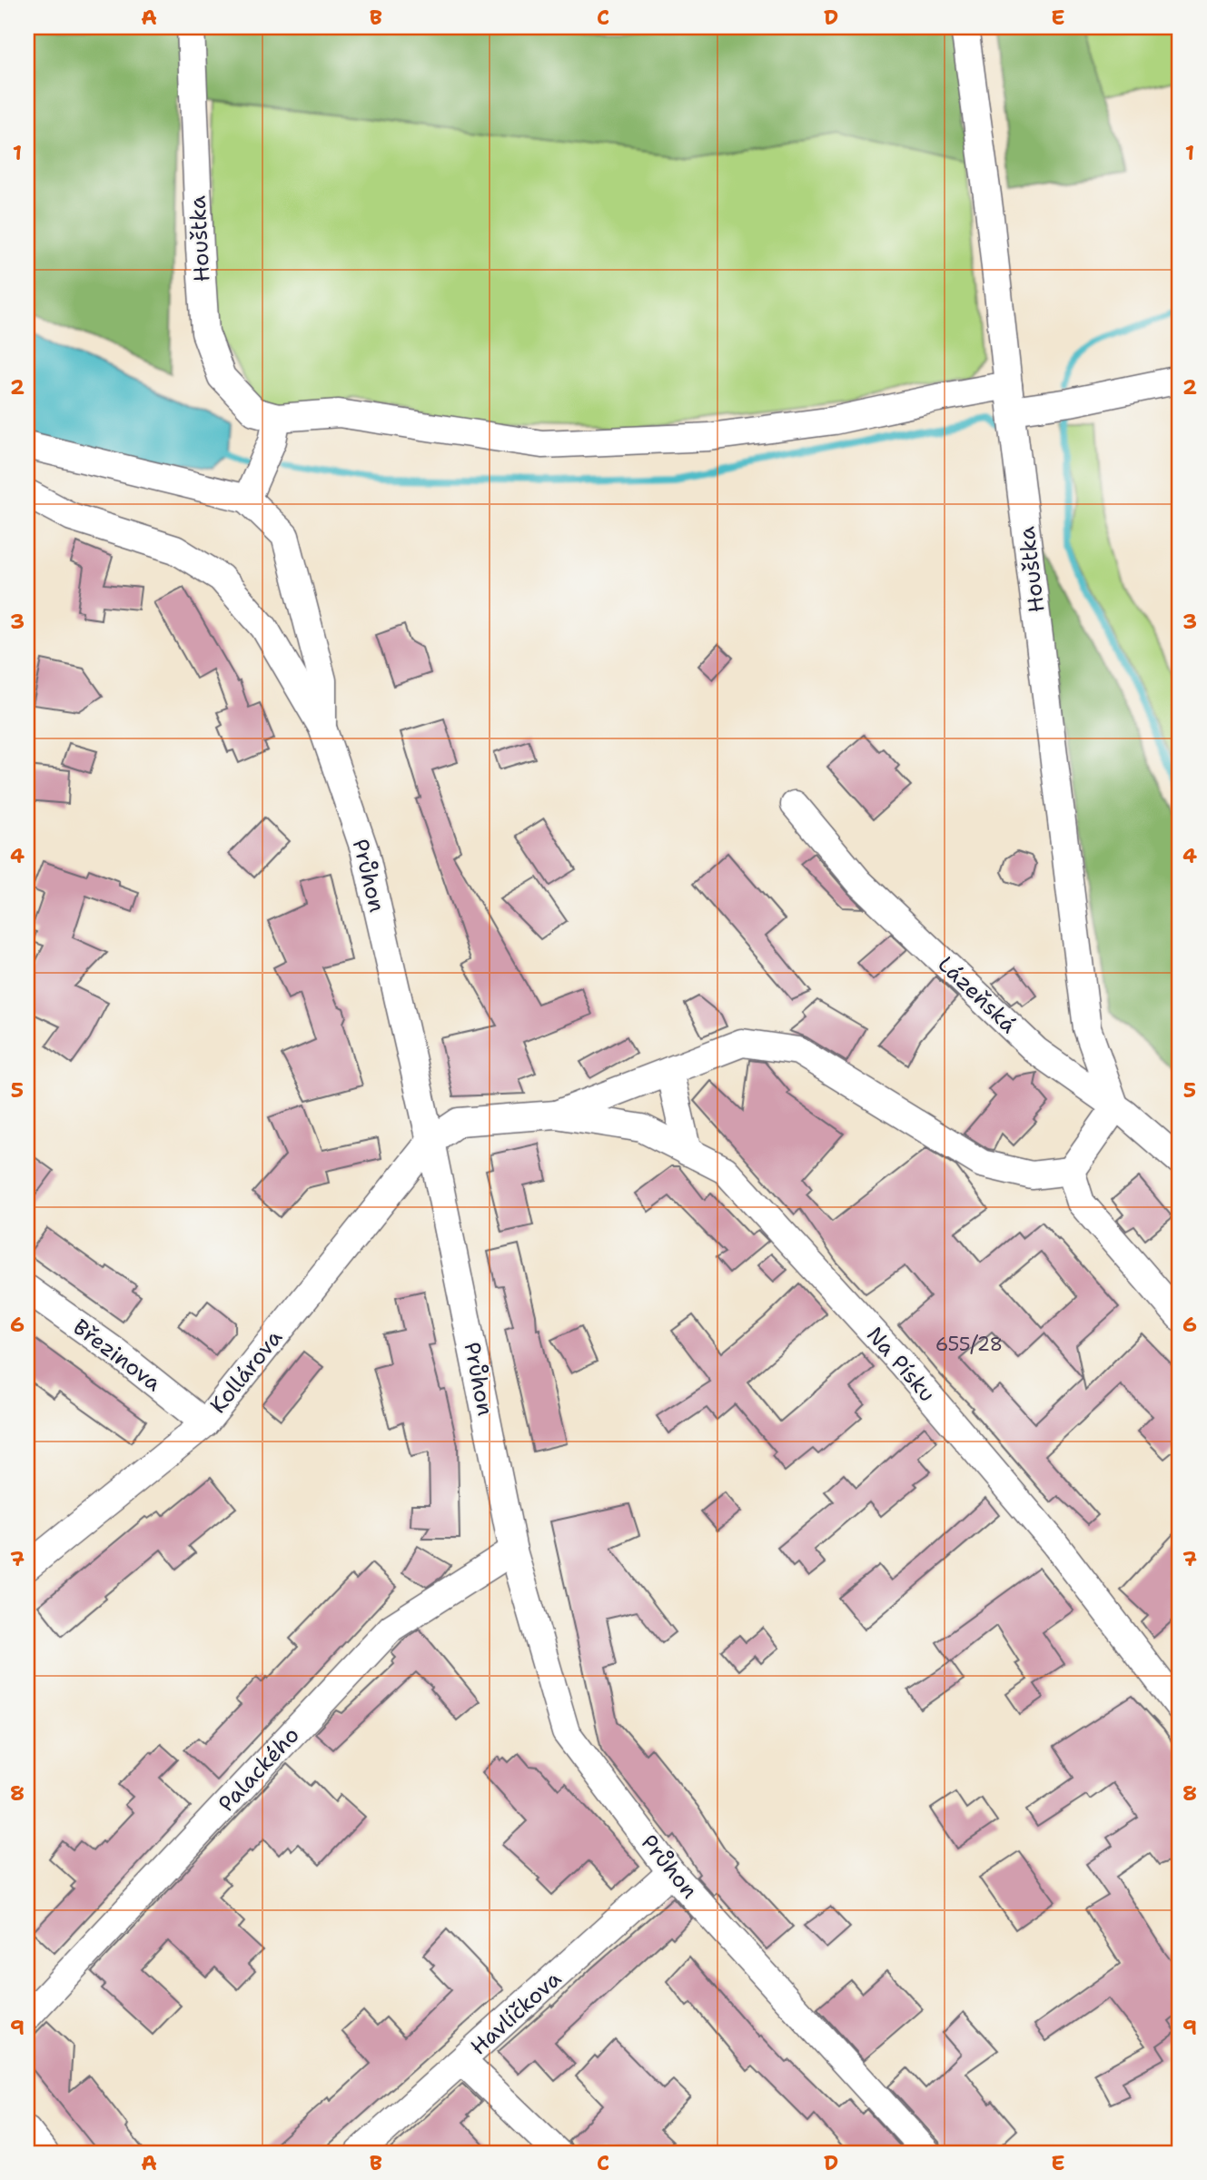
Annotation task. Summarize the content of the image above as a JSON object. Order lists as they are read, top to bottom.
{
  "streets": {
    "street": [
      "Houštka",
      "Průhon",
      "Lázeňská",
      "Březinova",
      "Na Písku",
      "Kollárova",
      "Palackého",
      "Havlíčkova"
    ]
  },
  "crossings": [
    ["Houštka", "Lázeňská"],
    ["Průhon", "Na Písku"],
    ["Průhon", "Kollárova"],
    ["Průhon", "Palackého"],
    ["Průhon", "Havlíčkova"],
    ["Březinova", "Kollárova"],
    ["Na Písku", "Kollárova"]
  ],
  "house_numbers": ["655/28"],
  "grid": {
    "columns": [
      "A",
      "B",
      "C",
      "D",
      "E"
    ],
    "rows": [
      "1",
      "2",
      "3",
      "4",
      "5",
      "6",
      "7",
      "8",
      "9"
    ]
  }
}
